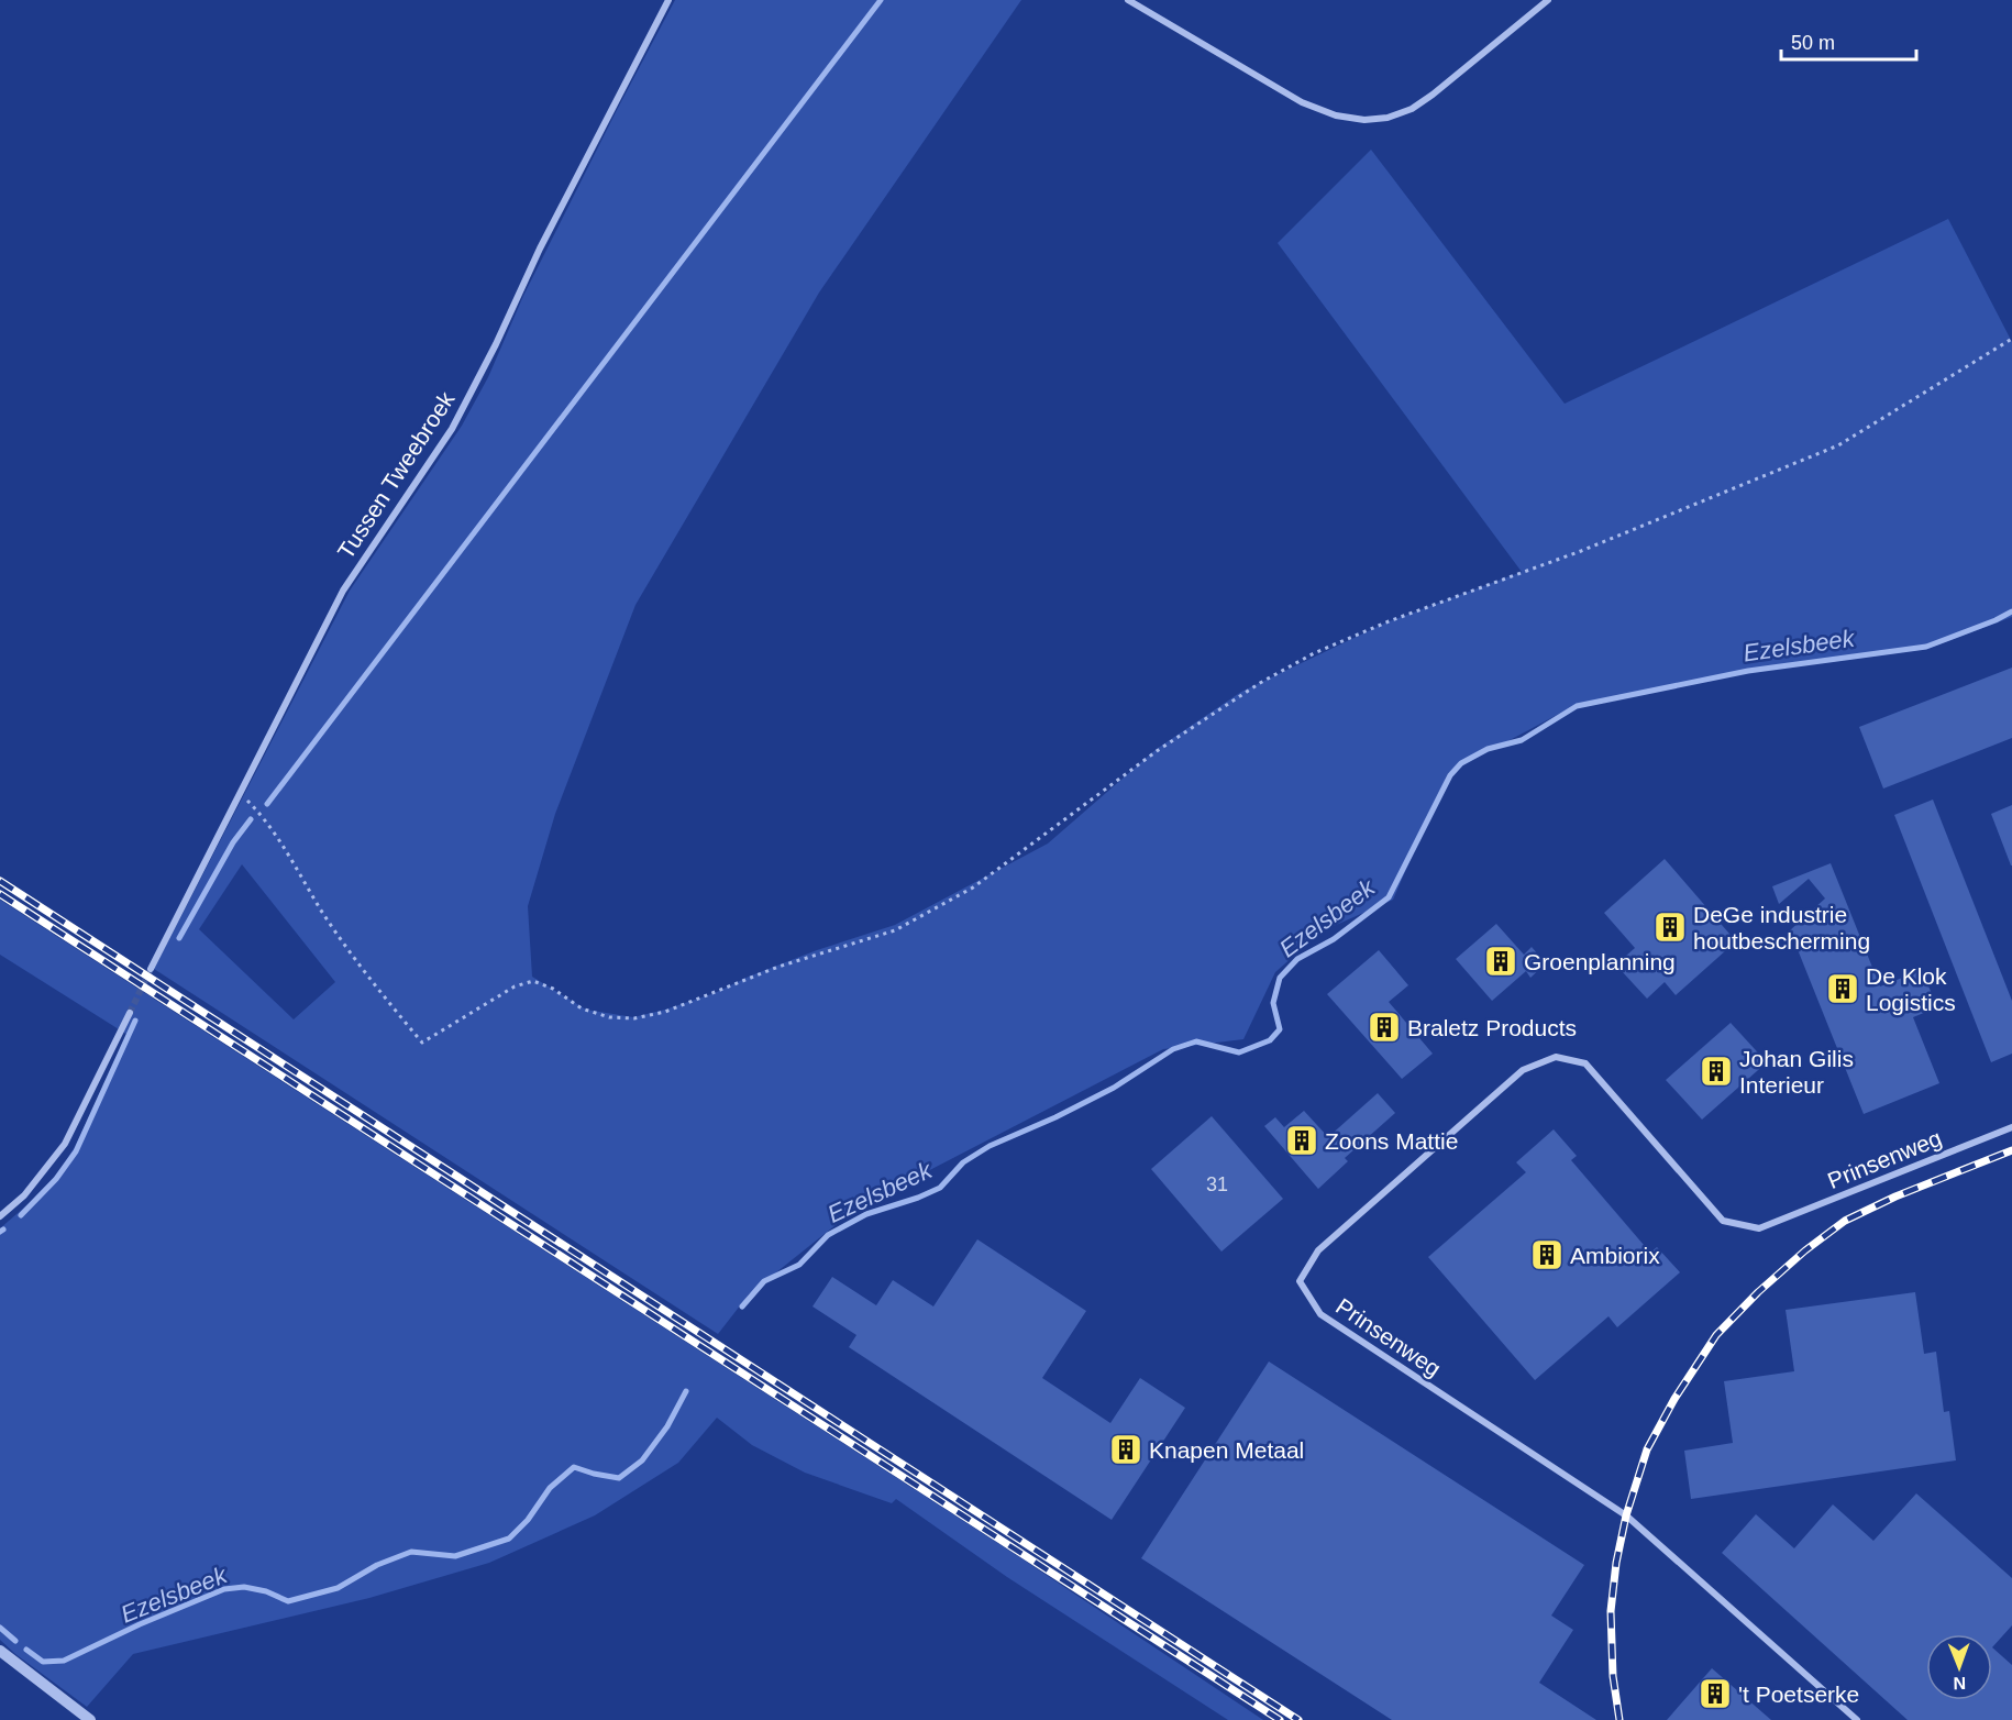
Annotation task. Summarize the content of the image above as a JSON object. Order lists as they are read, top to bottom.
{
  "streets": {
    "street": ["Tussen Tweebroek", "Prinsenweg"]
  },
  "water": ["Ezelsbeek"],
  "places": {
    "building": [
      "DeGe industrie houtbescherming",
      "Groenplanning",
      "De Klok Logistics",
      "Braletz Products",
      "Johan Gilis Interieur",
      "Zoons Mattie",
      "Ambiorix",
      "Knapen Metaal",
      "'t Poetserke"
    ]
  },
  "house_numbers": ["31"],
  "scale_bar": "50 m",
  "north": "bottom"
}
